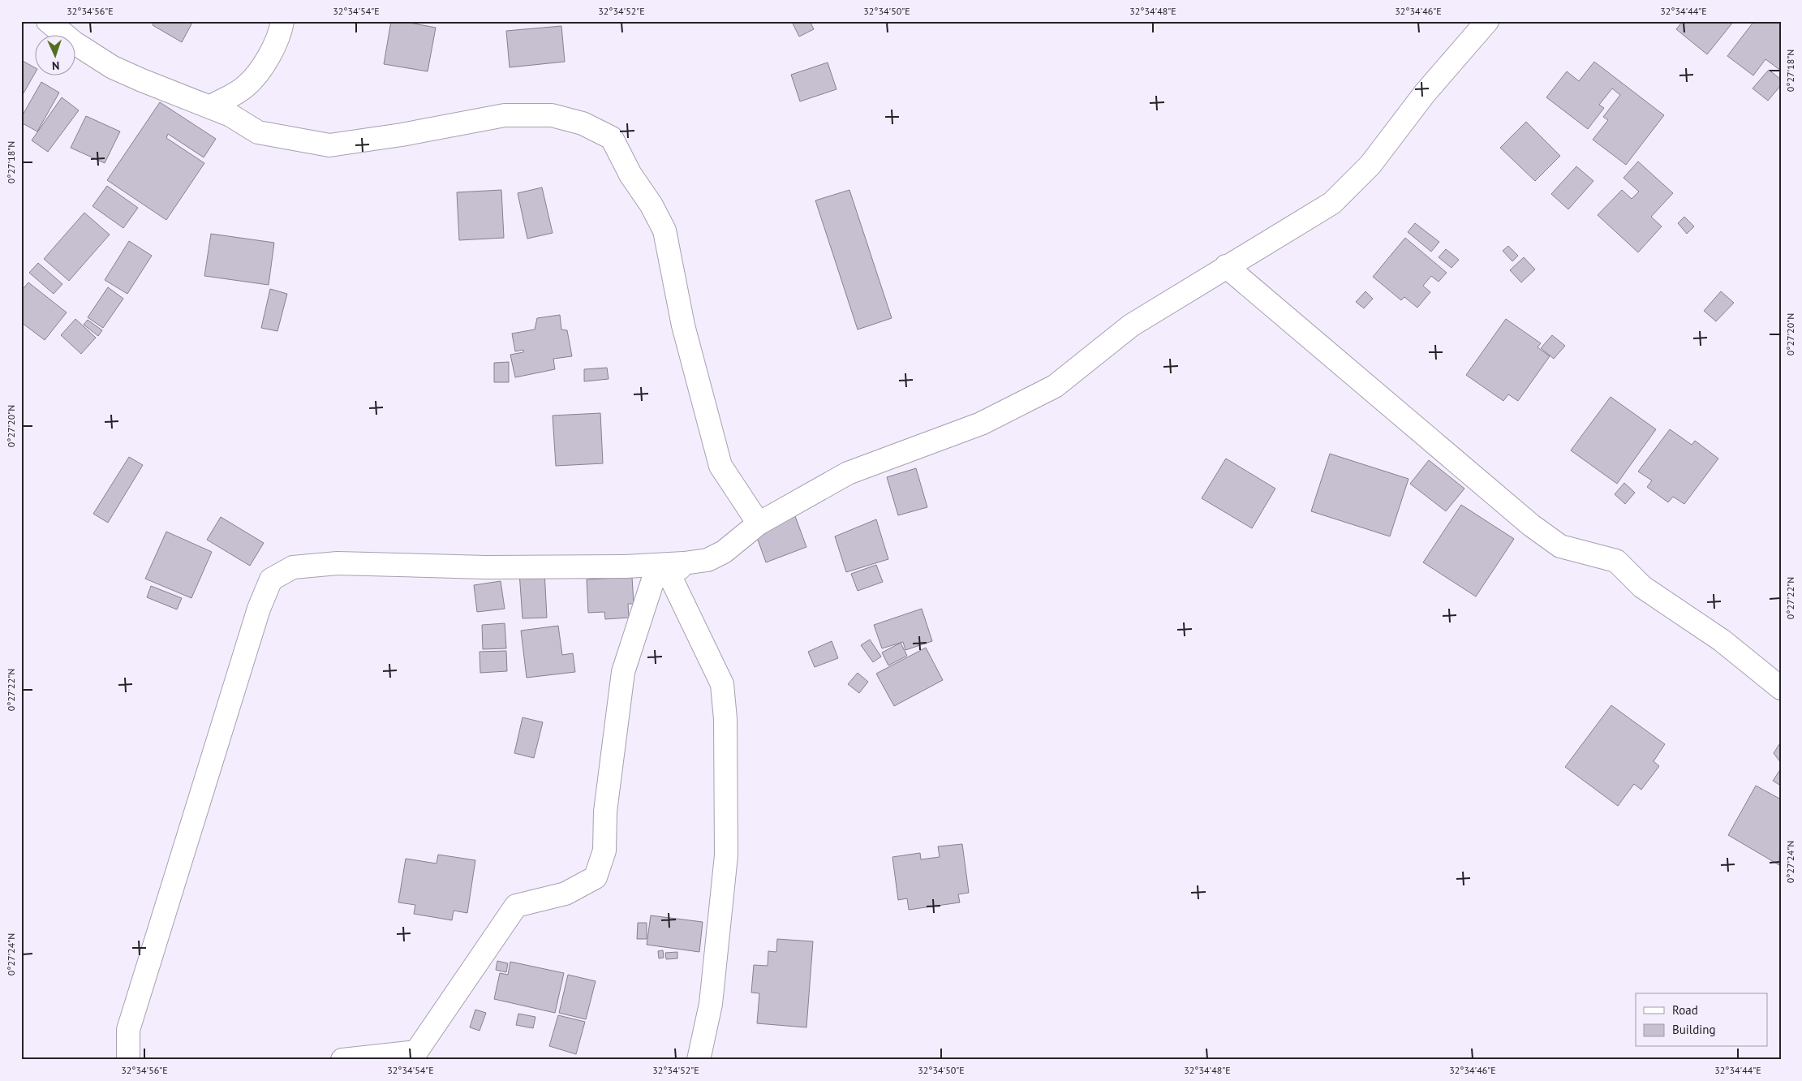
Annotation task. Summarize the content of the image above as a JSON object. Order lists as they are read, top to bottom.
{
  "legend": ["Road", "Building"],
  "north": "bottom",
  "coordinates": [
    "32°34'56\"E",
    "32°34'54\"E",
    "32°34'52\"E",
    "32°34'50\"E",
    "32°34'48\"E",
    "32°34'46\"E",
    "32°34'44\"E",
    "0°27'18\"N",
    "0°27'20\"N",
    "0°27'22\"N",
    "0°27'24\"N"
  ]
}
